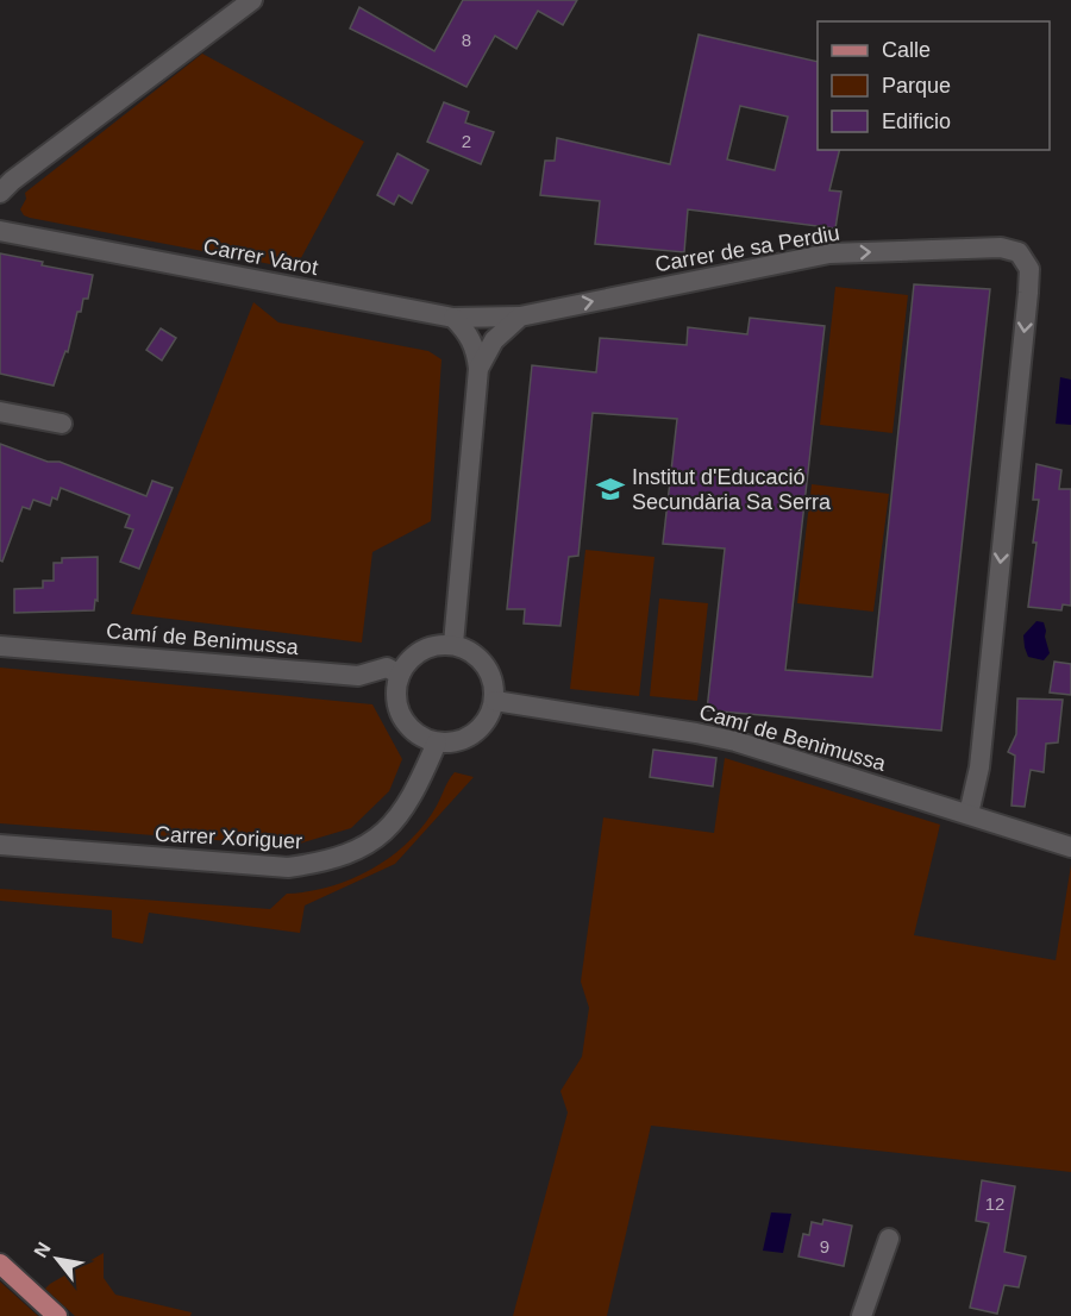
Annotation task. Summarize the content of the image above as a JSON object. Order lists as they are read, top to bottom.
{
  "streets": {
    "street": [
      "Carrer de sa Perdiu",
      "Carrer Varot",
      "Camí de Benimussa",
      "Carrer Xoriguer"
    ]
  },
  "crossings": [
    ["Carrer de sa Perdiu", "Carrer Varot"],
    ["Carrer de sa Perdiu", "Camí de Benimussa"],
    ["Camí de Benimussa", "Carrer Xoriguer"]
  ],
  "places": {
    "school or university": ["Institut d'Educació Secundària Sa Serra"]
  },
  "house_numbers": [
    "8",
    "2",
    "12",
    "9"
  ],
  "legend": ["Calle", "Parque", "Edificio"],
  "north": "top left"
}
